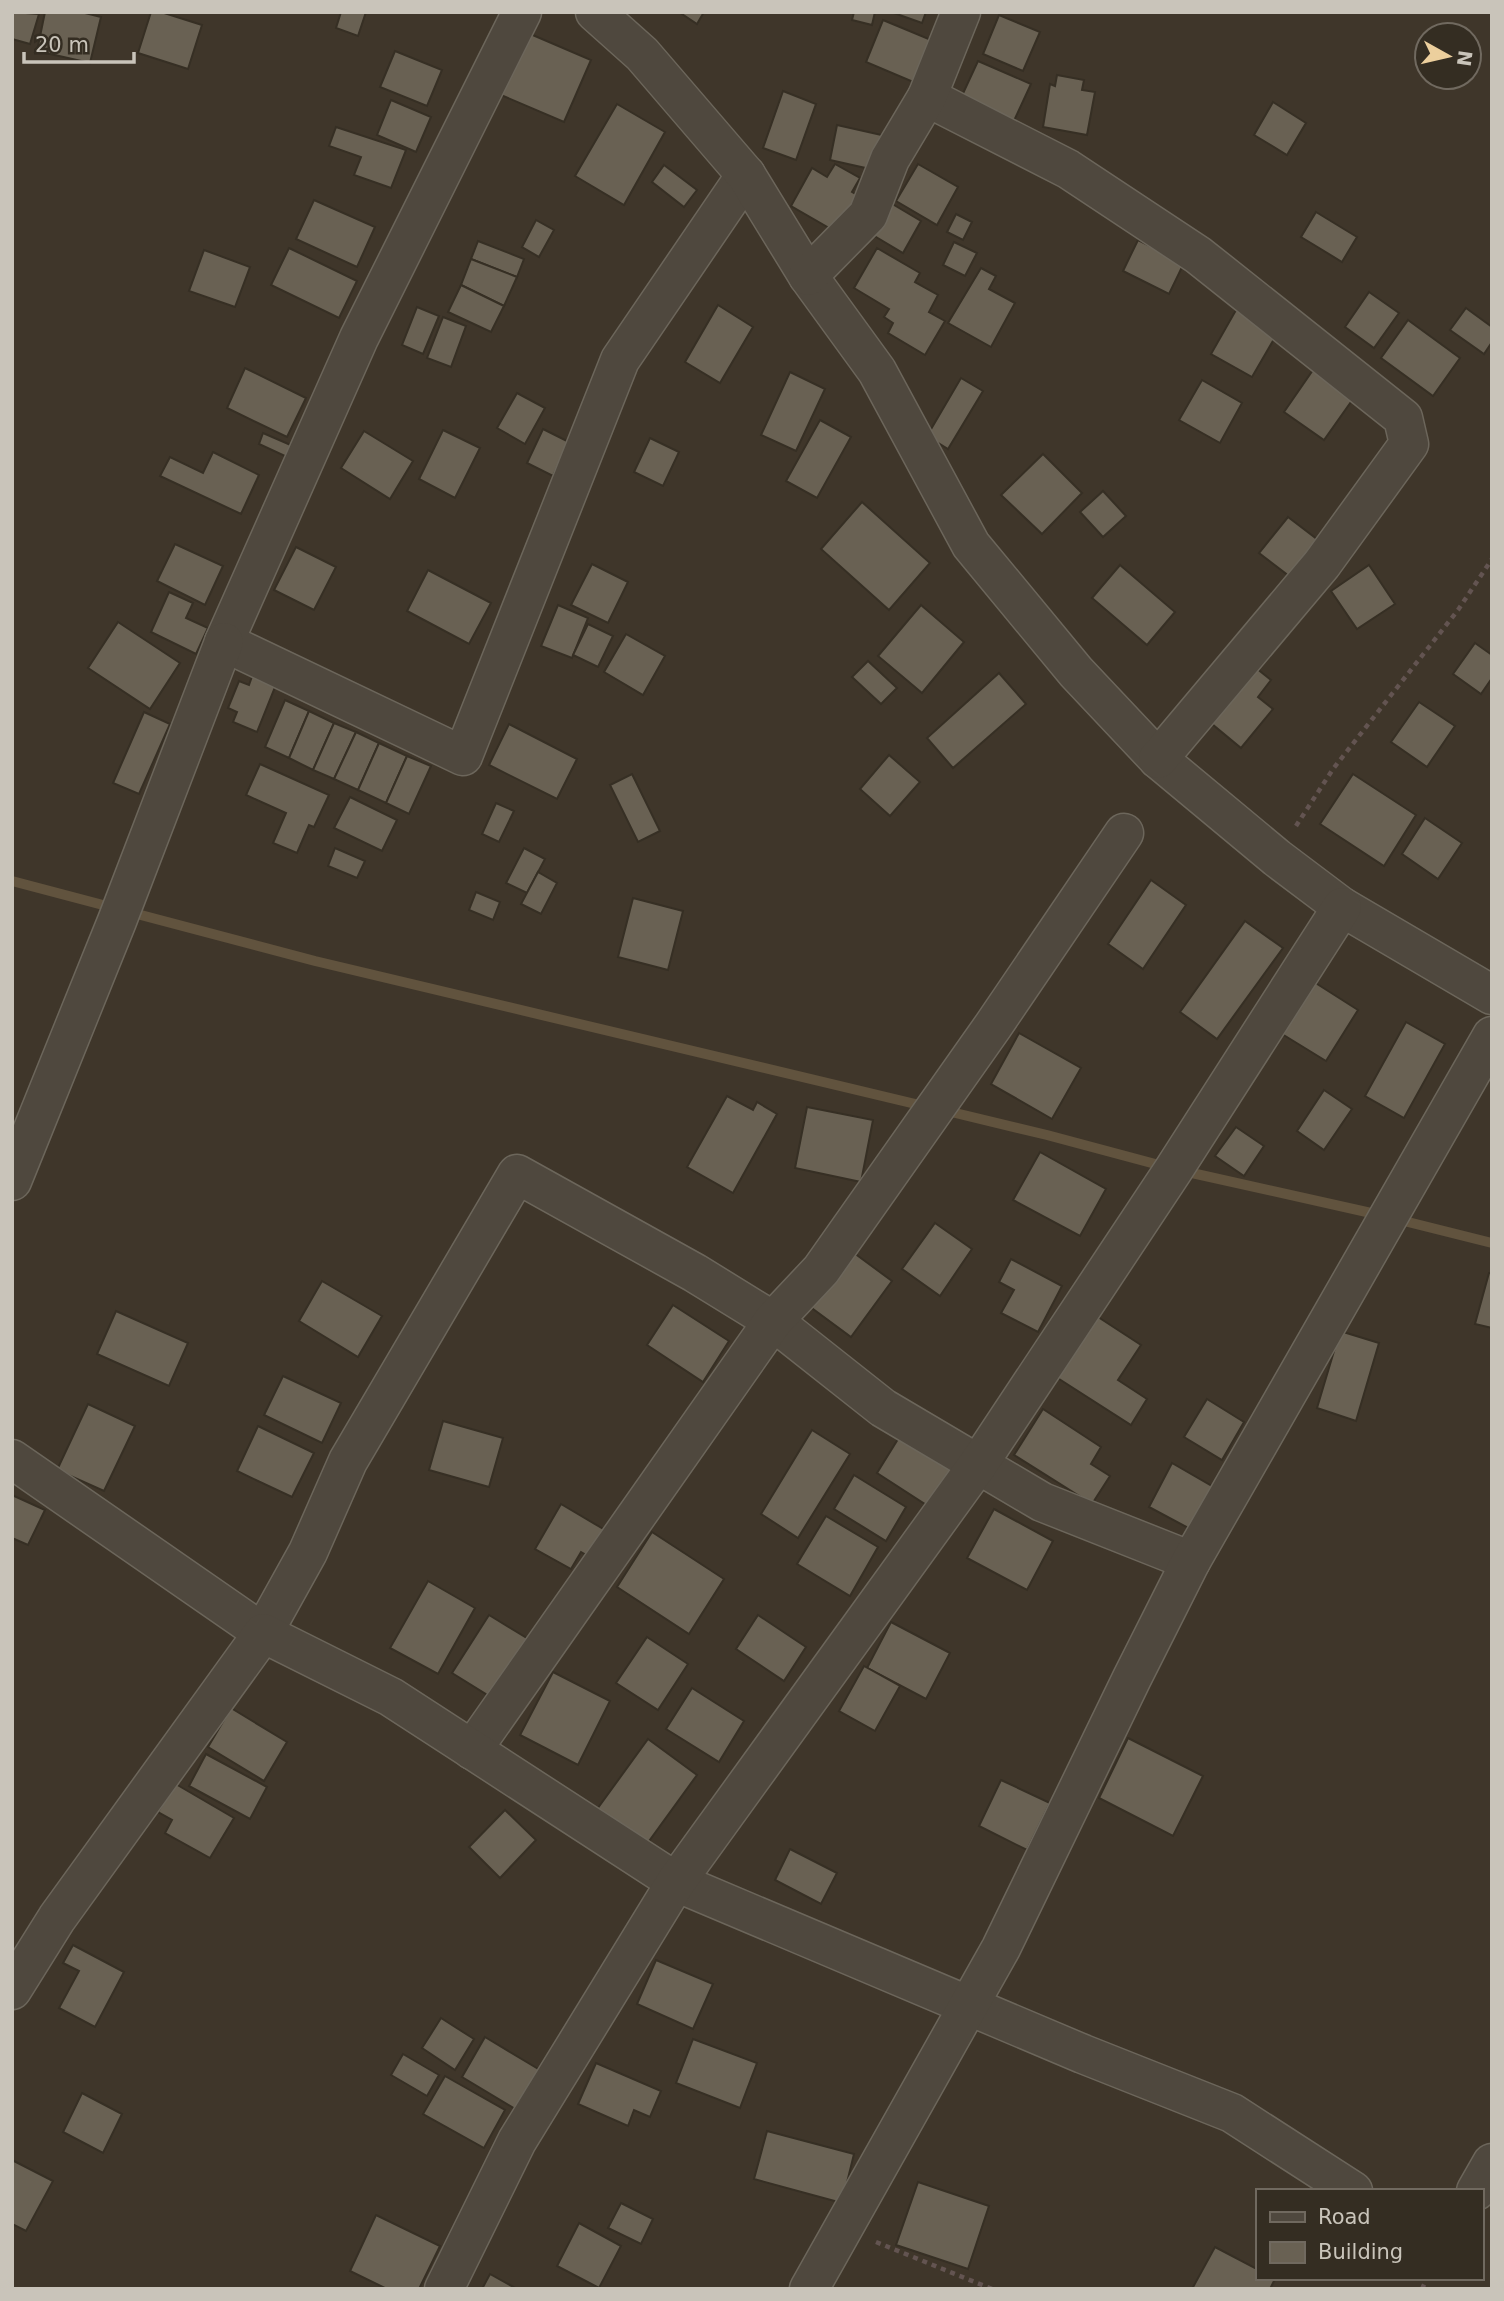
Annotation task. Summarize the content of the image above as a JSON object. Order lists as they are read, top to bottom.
{
  "legend": ["Road", "Building"],
  "scale_bar": "20 m",
  "north": "right"
}
